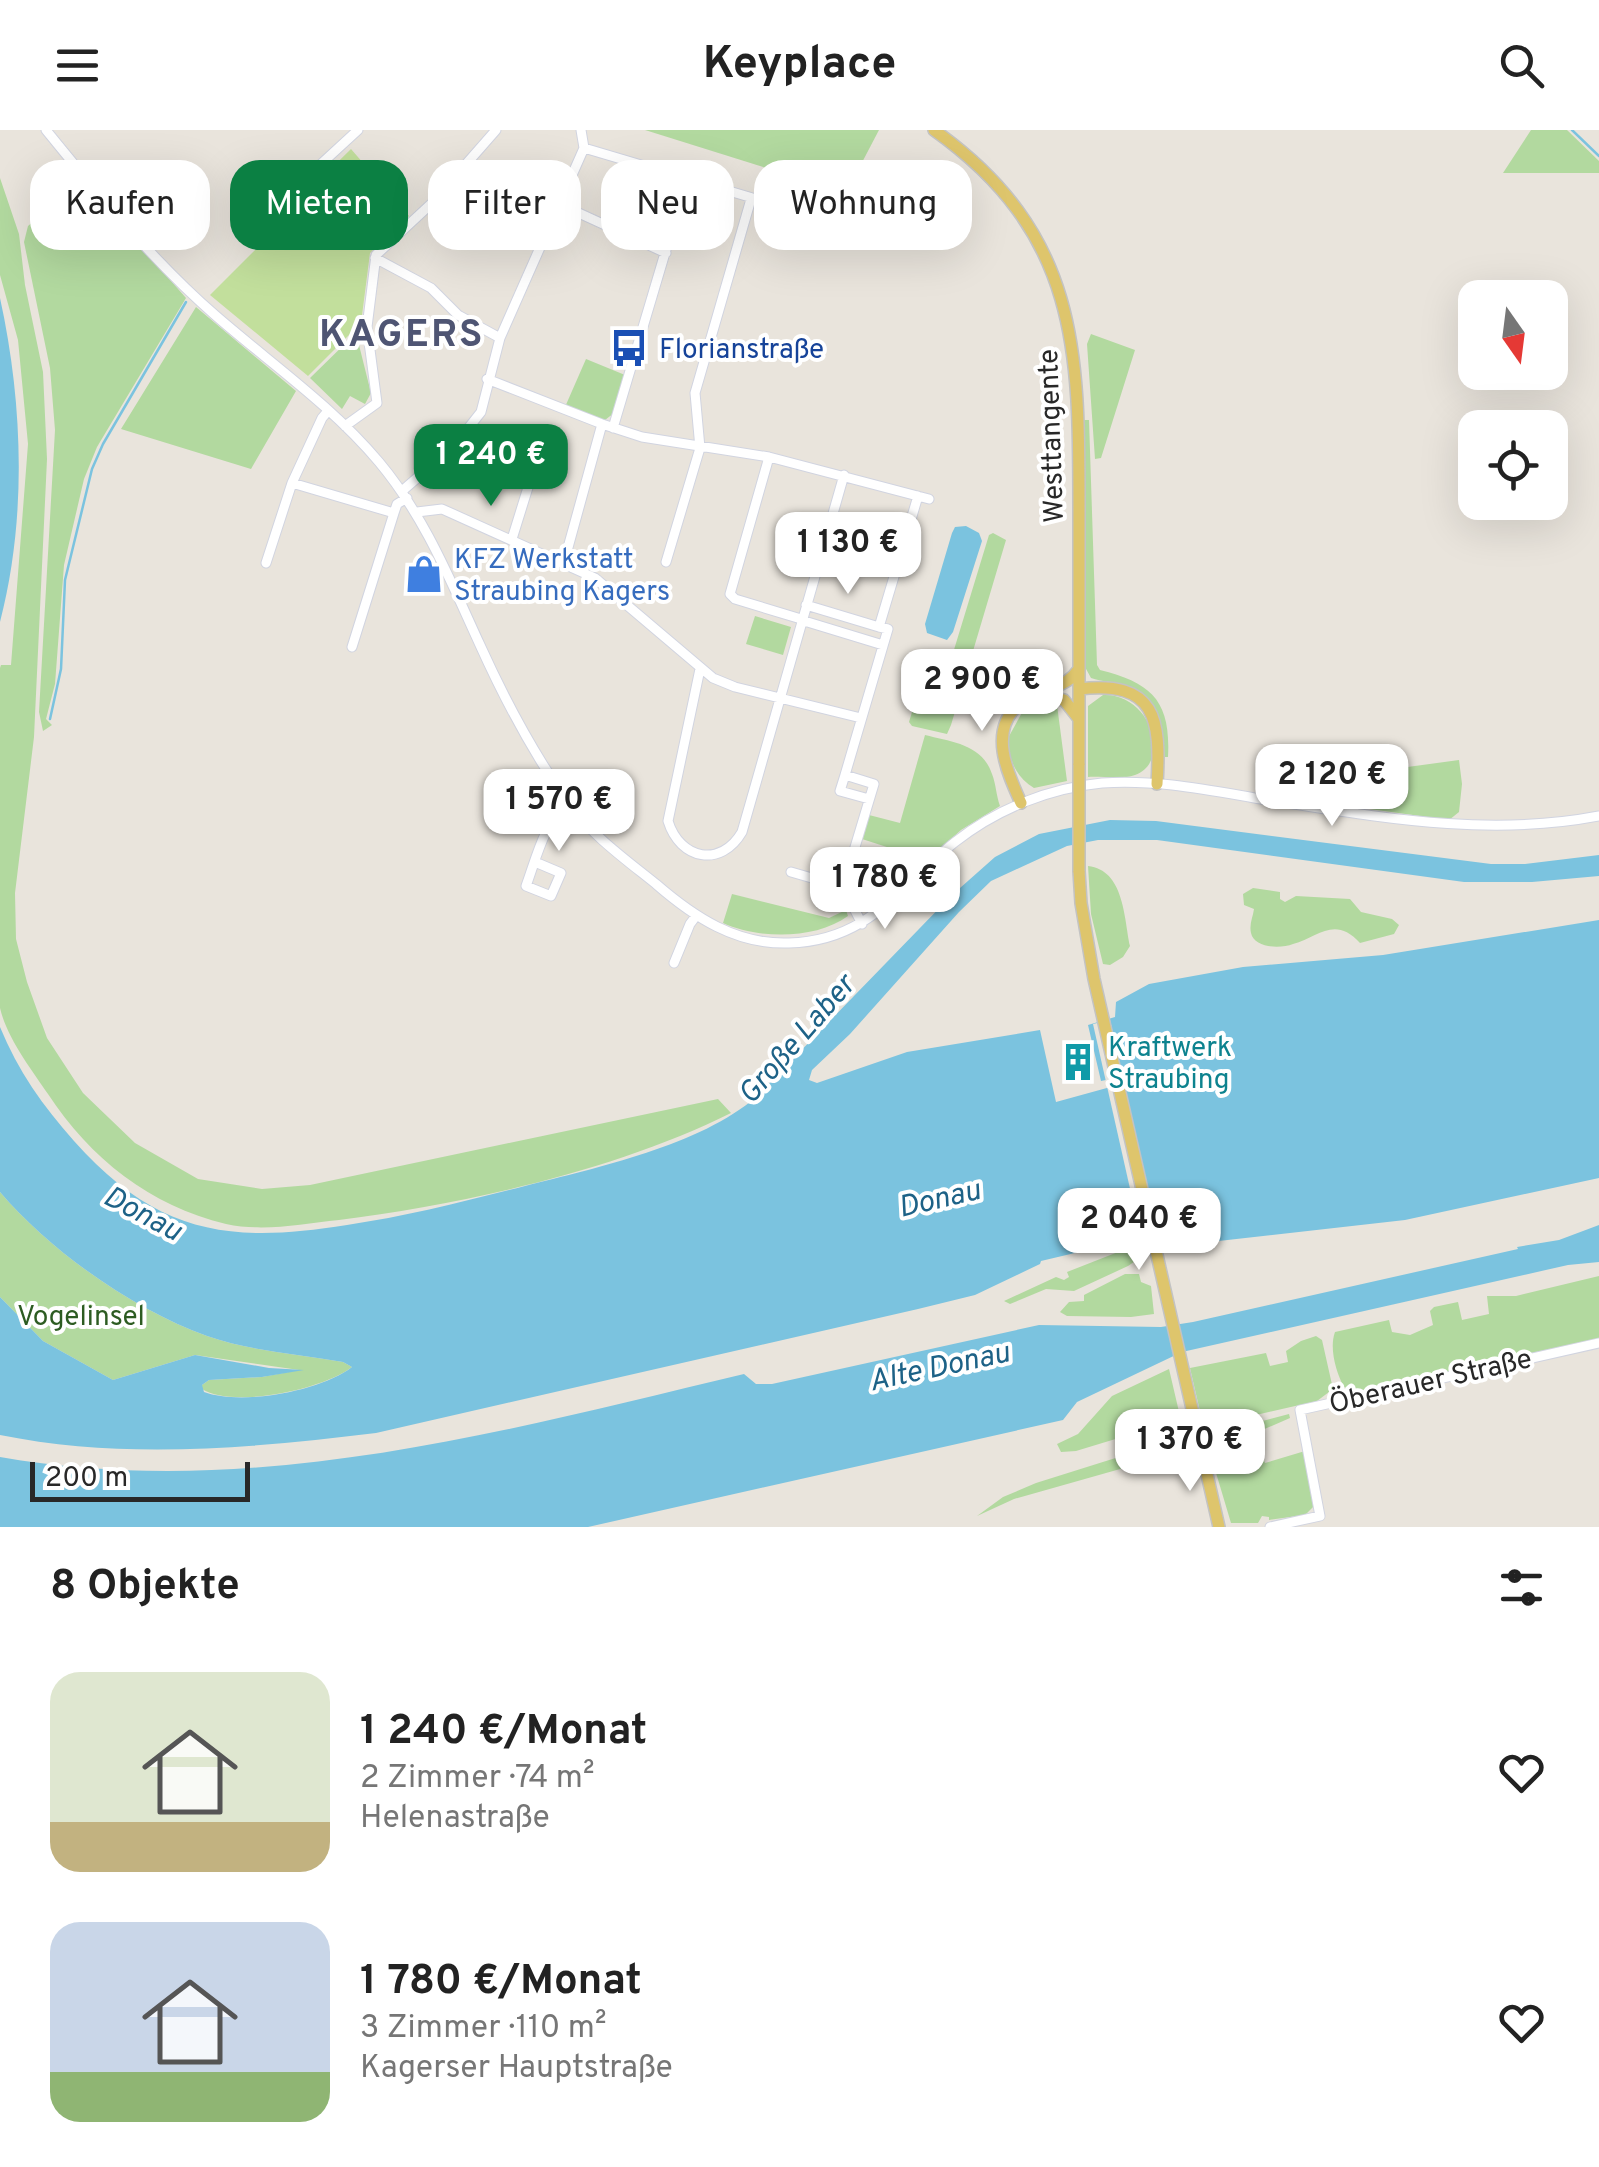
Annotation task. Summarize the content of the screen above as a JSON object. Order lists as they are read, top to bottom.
{
  "streets": {
    "main road": ["Westtangente"],
    "street": ["Öberauer Straße"]
  },
  "districts": ["KAGERS"],
  "water": ["Große Laber", "Donau", "Alte Donau"],
  "parks": ["Vogelinsel"],
  "places": {
    "bus stop": ["Florianstraße"],
    "shop": ["KFZ Werkstatt Straubing Kagers"],
    "building": ["Kraftwerk Straubing"]
  },
  "scale_bar": "200 m",
  "north": "bottom",
  "page": {
    "header": "Keyplace",
    "chip": [
      "Kaufen",
      "Mieten",
      "Filter",
      "Neu",
      "Wohnung"
    ],
    "price": [
      "1 240 €",
      "1 130 €",
      "2 900 €",
      "2 120 €",
      "1 570 €",
      "1 780 €",
      "2 040 €",
      "1 370 €"
    ],
    "scale": "200 m",
    "heading": "8 Objekte",
    "list": [
      {
        "name": "1 240 €/Monat",
        "note": "2 Zimmer · 74 m² · Helenastraße"
      },
      {
        "name": "1 780 €/Monat",
        "note": "3 Zimmer · 110 m² · Kagerser Hauptstraße"
      }
    ]
  }
}
